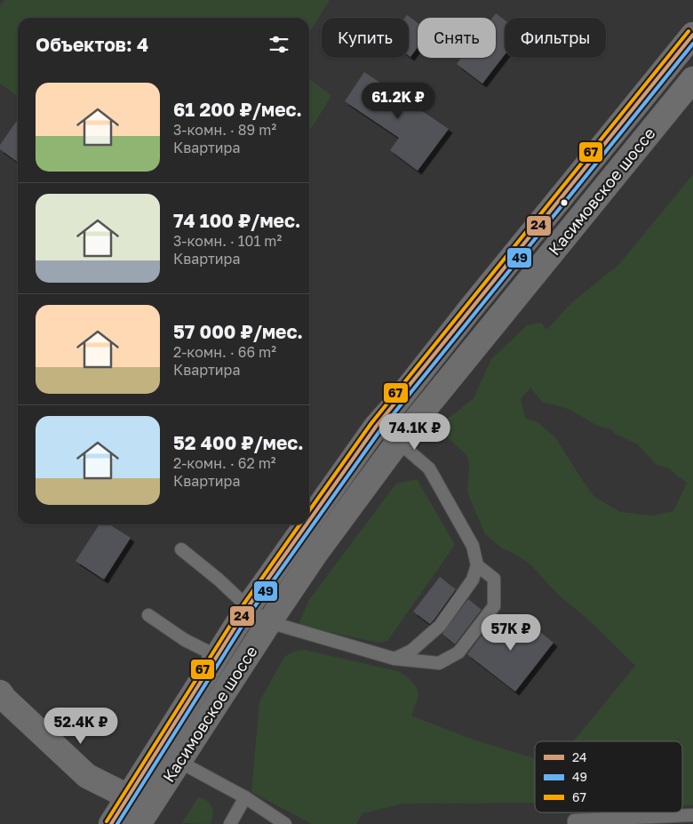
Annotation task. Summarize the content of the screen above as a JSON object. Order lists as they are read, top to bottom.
{
  "streets": {
    "main road": ["Касимовское шоссе"]
  },
  "lines": ["transit line 67", "transit line 24", "transit line 49"],
  "legend": ["24", "49", "67"],
  "page": {
    "chip": ["Купить", "Снять", "Фильтры"],
    "heading": "Объектов: 4",
    "list": [
      {
        "name": "61 200 ₽/мес.",
        "note": "3-комн. · 89 m² · Квартира"
      },
      {
        "name": "74 100 ₽/мес.",
        "note": "3-комн. · 101 m² · Квартира"
      },
      {
        "name": "57 000 ₽/мес.",
        "note": "2-комн. · 66 m² · Квартира"
      },
      {
        "name": "52 400 ₽/мес.",
        "note": "2-комн. · 62 m² · Квартира"
      }
    ],
    "price": [
      "61.2K ₽",
      "74.1K ₽",
      "57K ₽",
      "52.4K ₽"
    ]
  }
}
